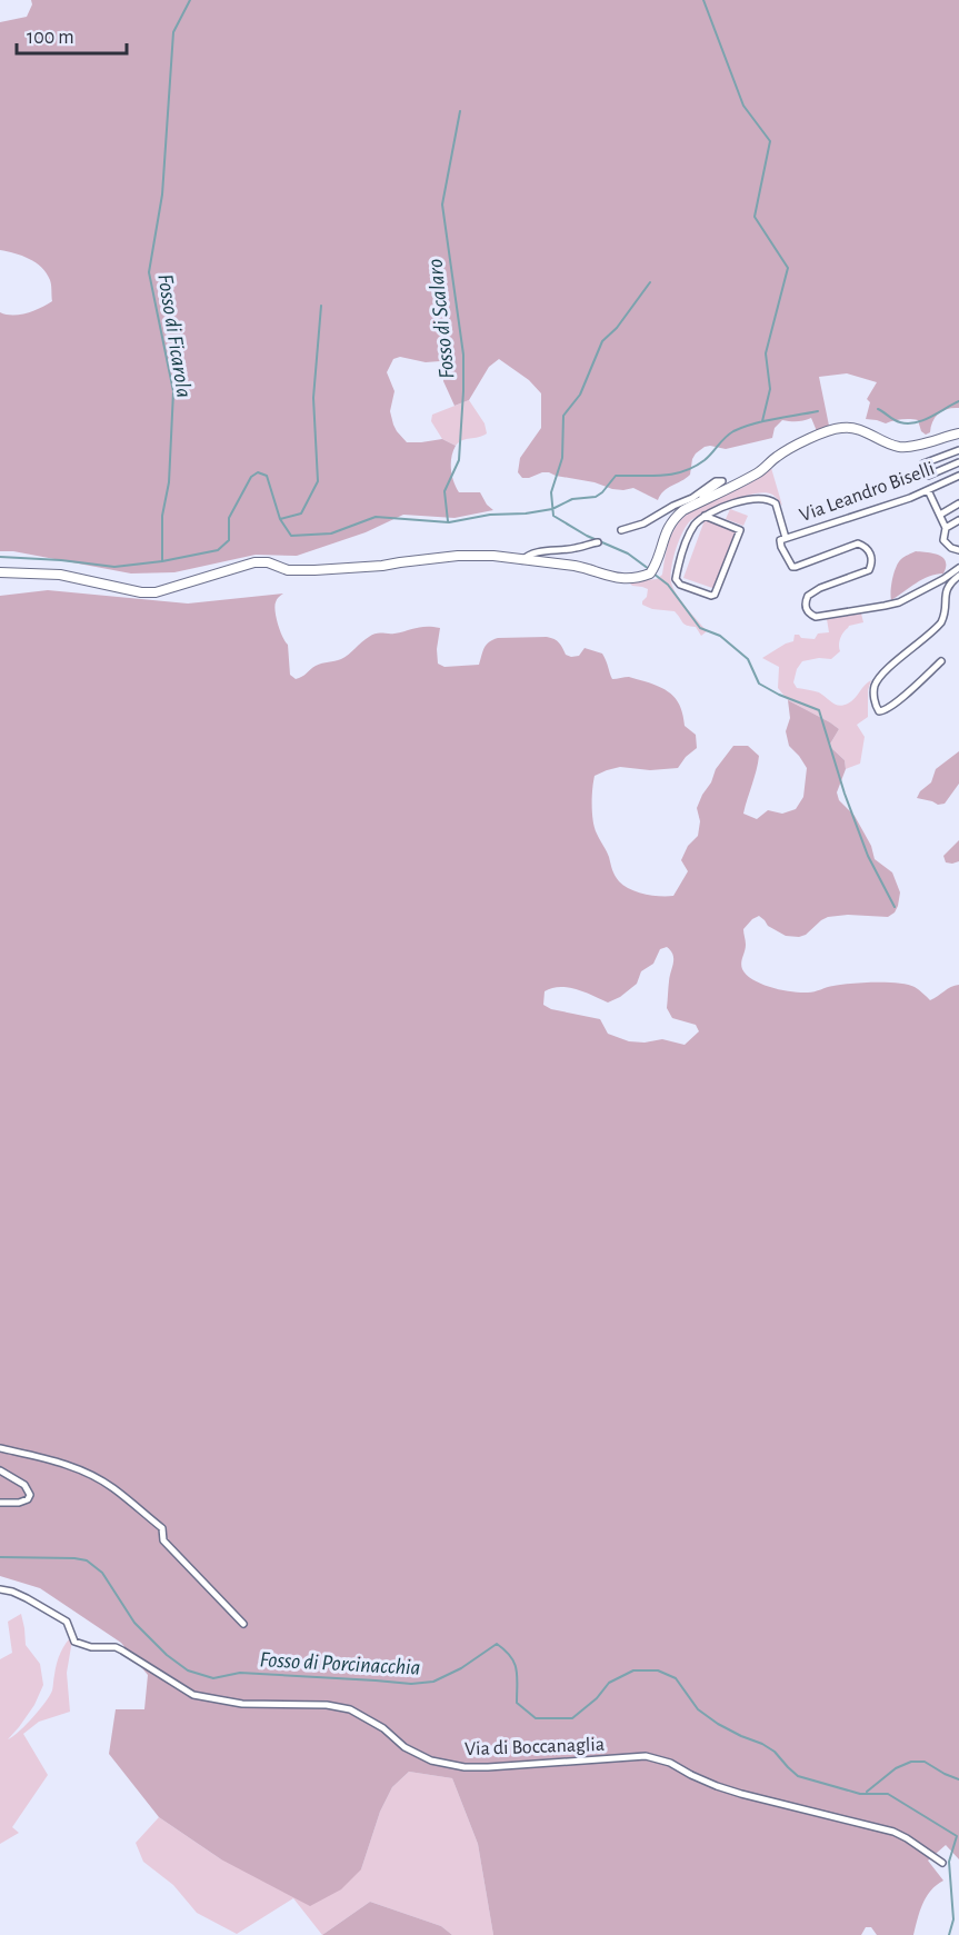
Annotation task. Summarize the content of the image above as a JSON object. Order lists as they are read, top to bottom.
{
  "streets": {
    "street": ["Via Leandro Biselli", "Via di Boccanaglia"]
  },
  "water": ["Fosso di Scalaro", "Fosso di Ficarola", "Fosso di Porcinacchia"],
  "scale_bar": "100 m"
}
